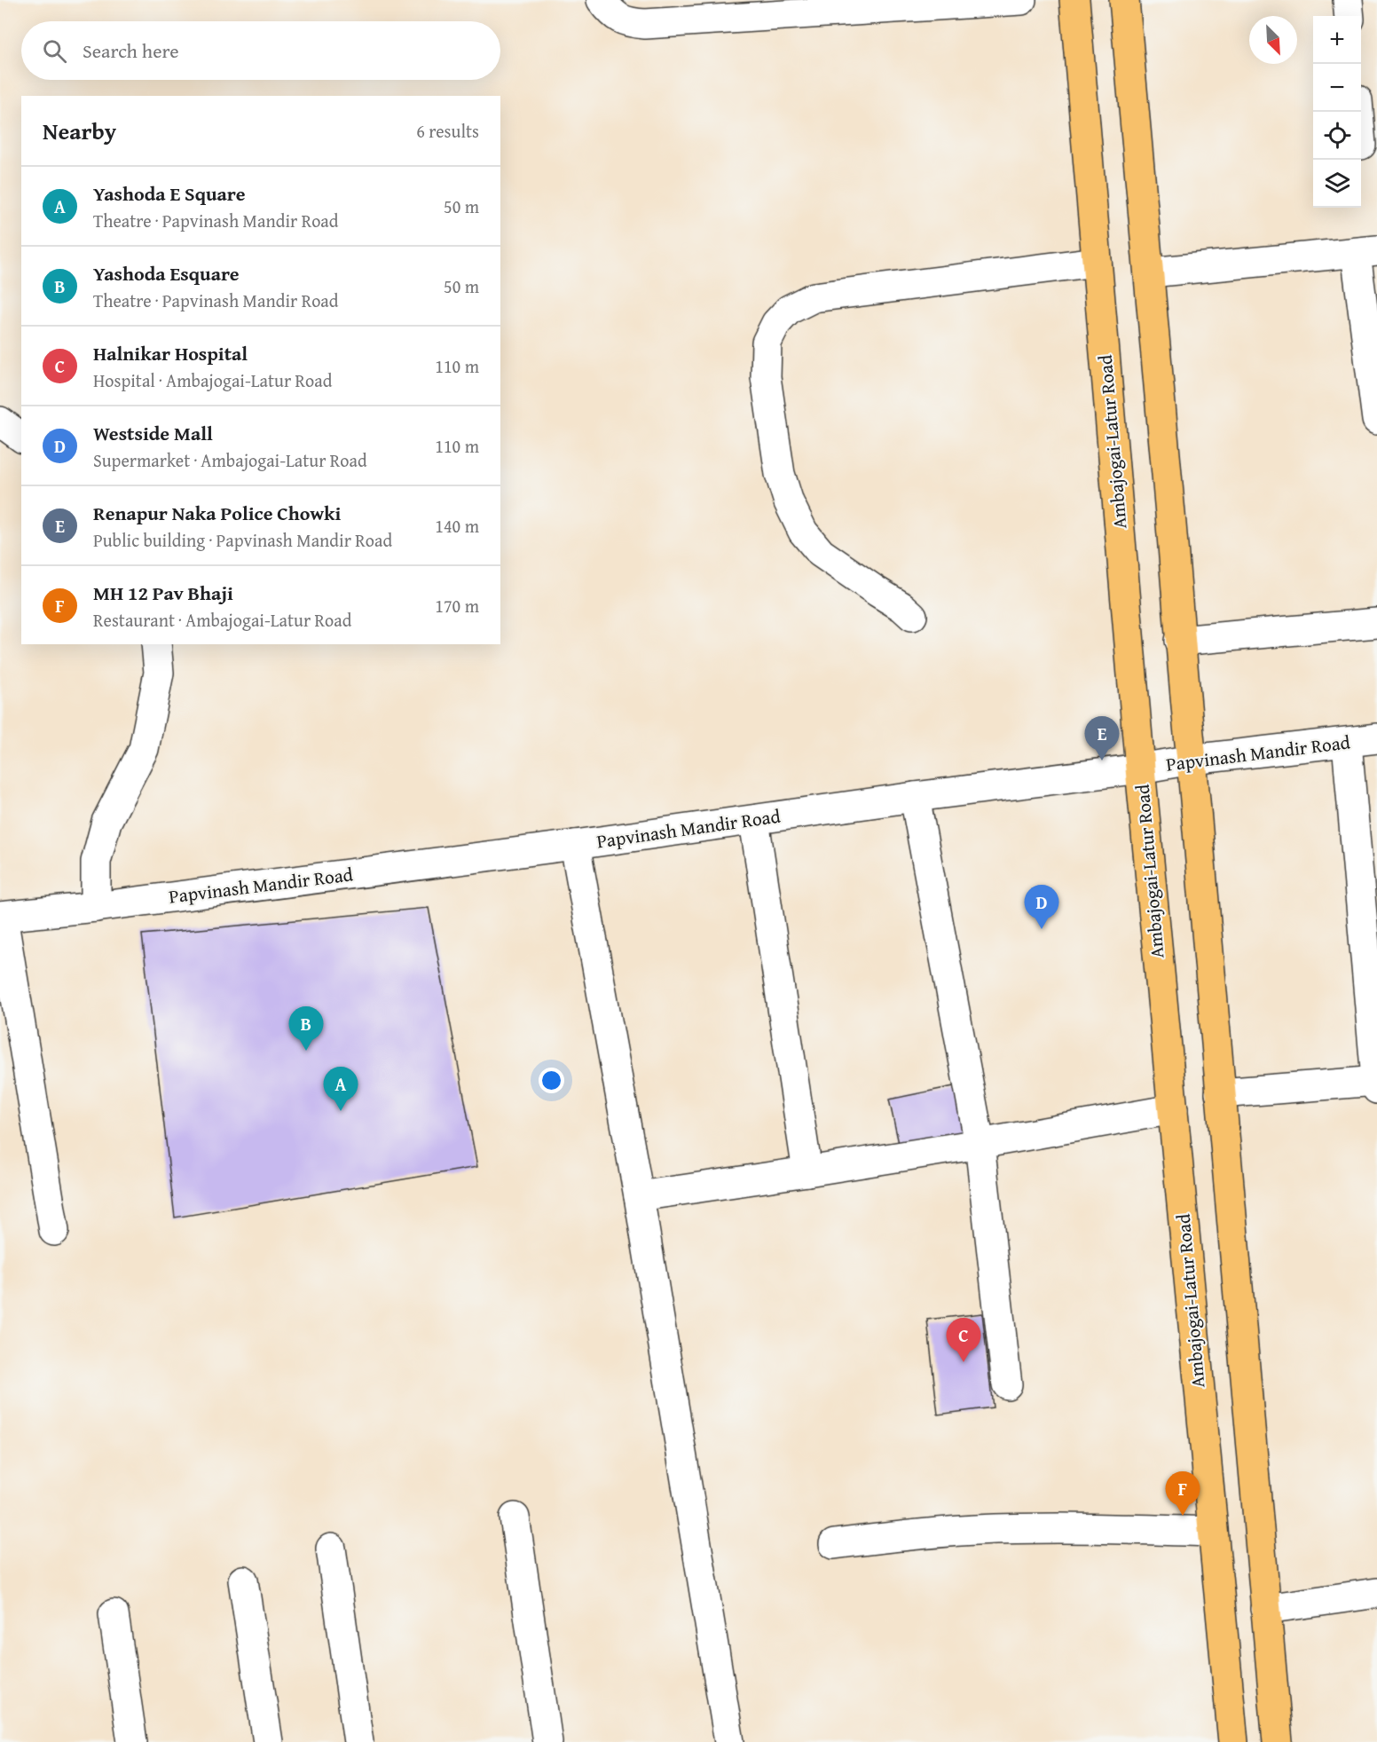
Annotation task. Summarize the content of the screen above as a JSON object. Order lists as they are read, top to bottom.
{
  "streets": {
    "main road": ["Ambajogai-Latur Road"],
    "street": ["Papvinash Mandir Road"]
  },
  "crossings": [
    ["Ambajogai-Latur Road", "Papvinash Mandir Road"]
  ],
  "north": "bottom right",
  "page": {
    "map_buttons": ["+", "−"],
    "search": "Search here",
    "heading": ["Nearby", "6 results"],
    "list": [
      {
        "mark": "A",
        "name": "Yashoda E Square",
        "note": "Theatre · Papvinash Mandir Road",
        "value": "50 m"
      },
      {
        "mark": "B",
        "name": "Yashoda Esquare",
        "note": "Theatre · Papvinash Mandir Road",
        "value": "50 m"
      },
      {
        "mark": "C",
        "name": "Halnikar Hospital",
        "note": "Hospital · Ambajogai-Latur Road",
        "value": "110 m"
      },
      {
        "mark": "D",
        "name": "Westside Mall",
        "note": "Supermarket · Ambajogai-Latur Road",
        "value": "110 m"
      },
      {
        "mark": "E",
        "name": "Renapur Naka Police Chowki",
        "note": "Public building · Papvinash Mandir Road",
        "value": "140 m"
      },
      {
        "mark": "F",
        "name": "MH 12 Pav Bhaji",
        "note": "Restaurant · Ambajogai-Latur Road",
        "value": "170 m"
      }
    ],
    "pins": [
      "E",
      "D",
      "B",
      "A",
      "C",
      "F"
    ]
  }
}
